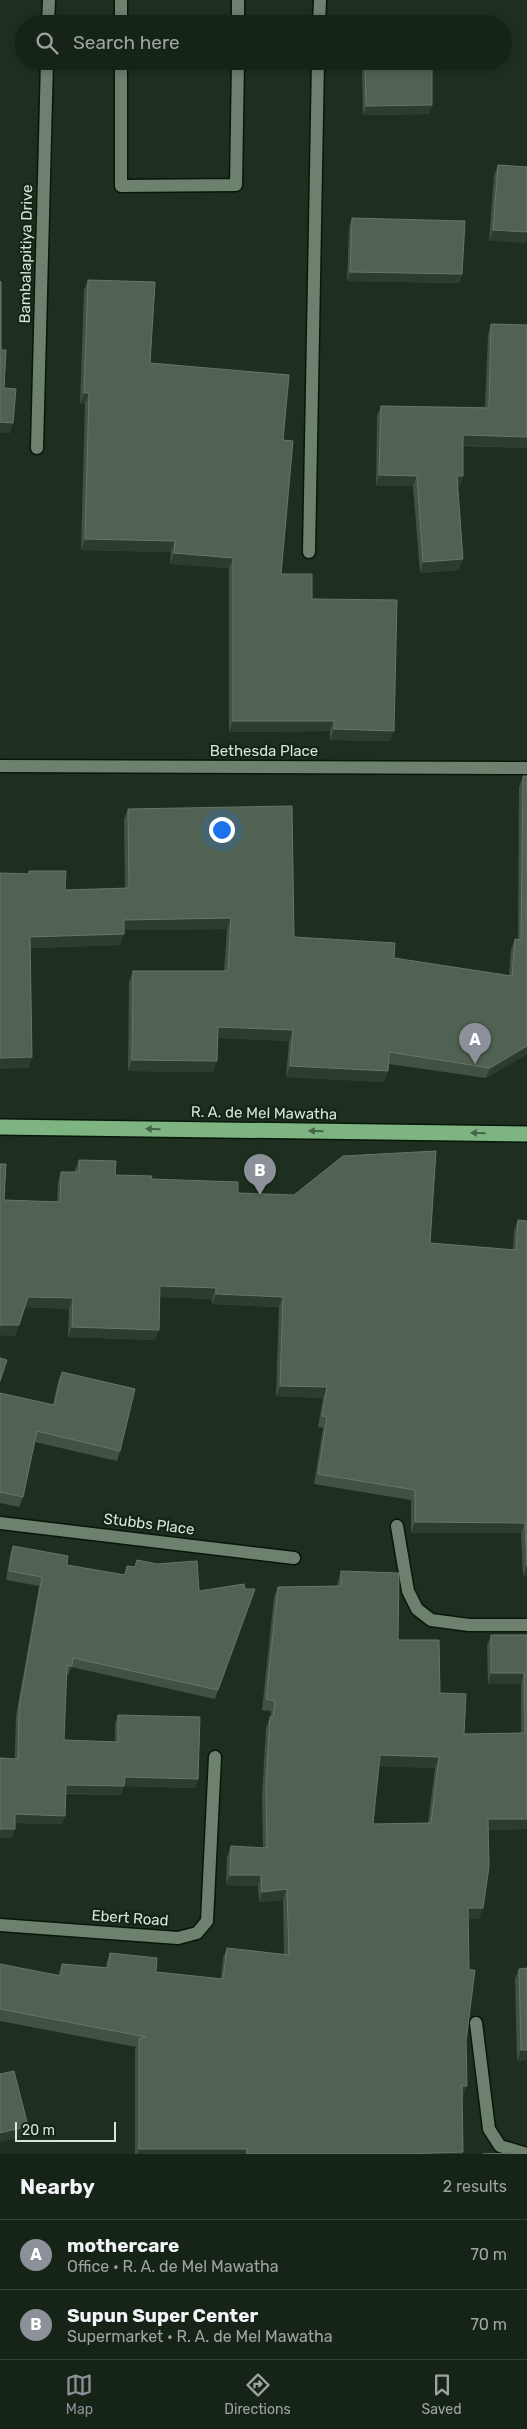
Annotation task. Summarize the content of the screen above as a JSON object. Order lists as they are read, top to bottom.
{
  "streets": {
    "highway": ["R. A. de Mel Mawatha"],
    "street": [
      "Bambalapitiya Drive",
      "Bethesda Place",
      "Stubbs Place",
      "Ebert Road"
    ]
  },
  "one_way": ["R. A. de Mel Mawatha"],
  "scale_bar": "20 m",
  "page": {
    "search": "Search here",
    "pins": ["A", "B"],
    "scale": "20 m",
    "heading": ["Nearby", "2 results"],
    "list": [
      {
        "mark": "A",
        "name": "mothercare",
        "note": "Office · R. A. de Mel Mawatha",
        "value": "70 m"
      },
      {
        "mark": "B",
        "name": "Supun Super Center",
        "note": "Supermarket · R. A. de Mel Mawatha",
        "value": "70 m"
      }
    ],
    "nav": ["Map", "Directions", "Saved"]
  }
}
